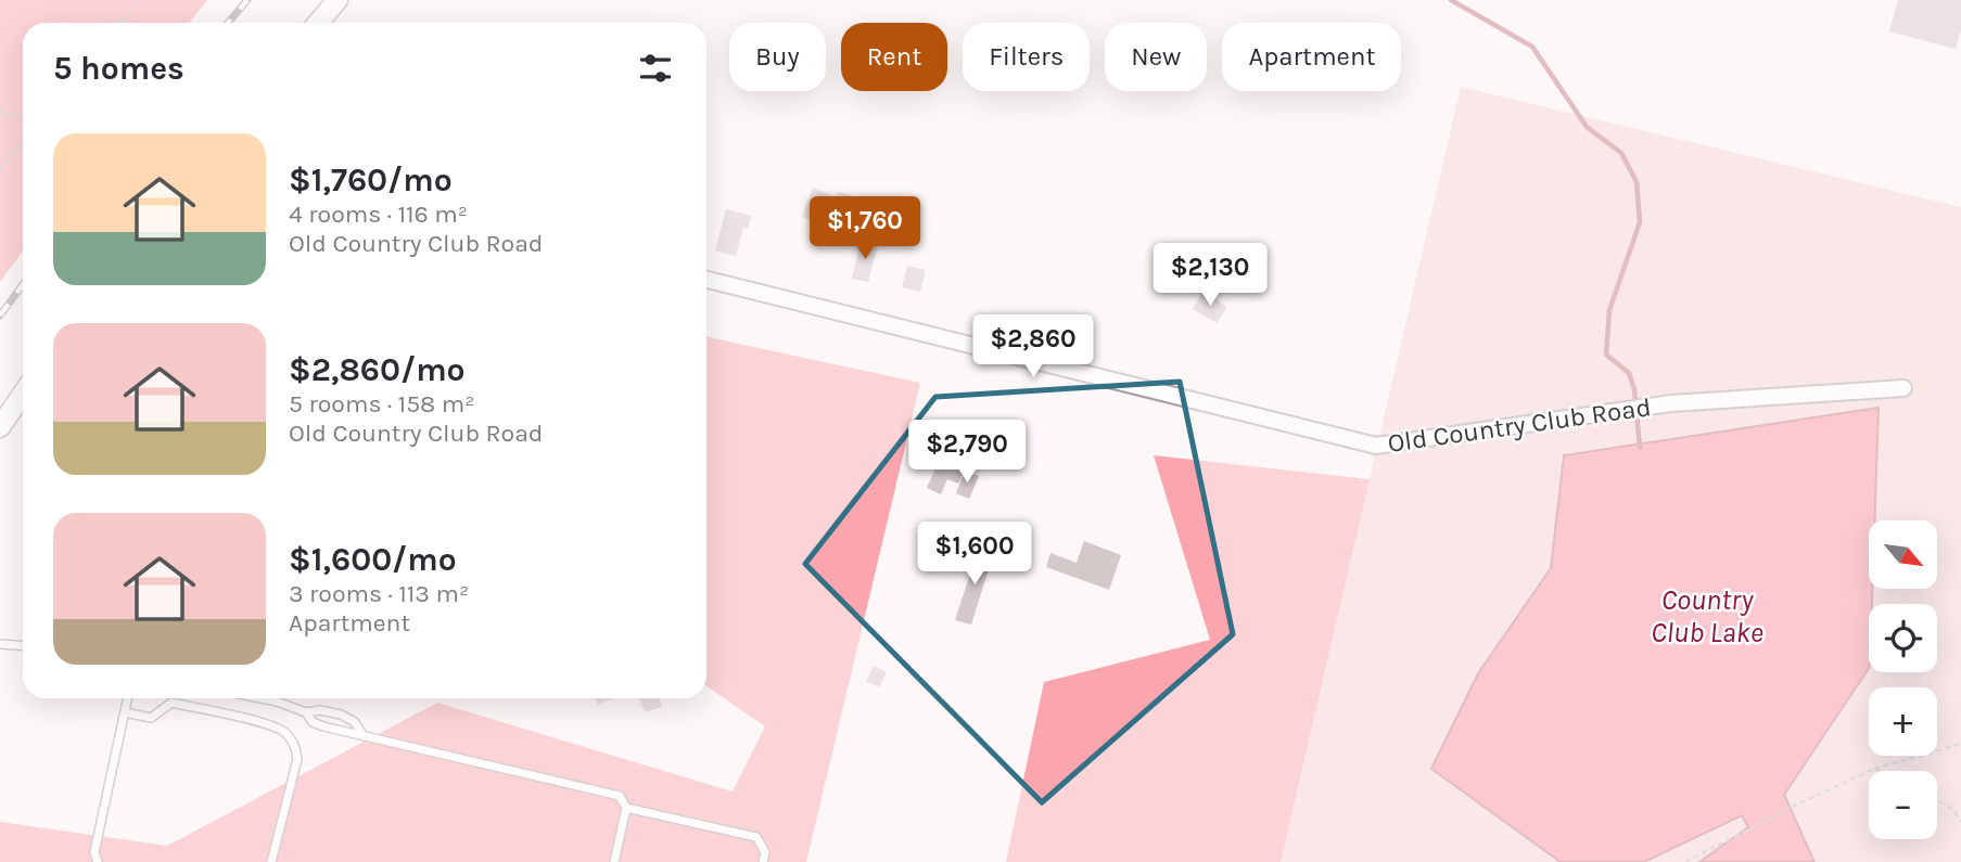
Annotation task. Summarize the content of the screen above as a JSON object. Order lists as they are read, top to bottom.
{
  "streets": {
    "street": ["Old Country Club Road"]
  },
  "water": ["Country Club Lake"],
  "north": "bottom right",
  "page": {
    "chip": [
      "Buy",
      "Rent",
      "Filters",
      "New",
      "Apartment"
    ],
    "heading": "5 homes",
    "list": [
      {
        "name": "$1,760/mo",
        "note": "4 rooms · 116 m² · Old Country Club Road"
      },
      {
        "name": "$2,860/mo",
        "note": "5 rooms · 158 m² · Old Country Club Road"
      },
      {
        "name": "$1,600/mo",
        "note": "3 rooms · 113 m² · Apartment"
      }
    ],
    "price": [
      "$1,760",
      "$2,130",
      "$2,860",
      "$2,790",
      "$1,600"
    ],
    "map_buttons": ["+", "−"]
  }
}
